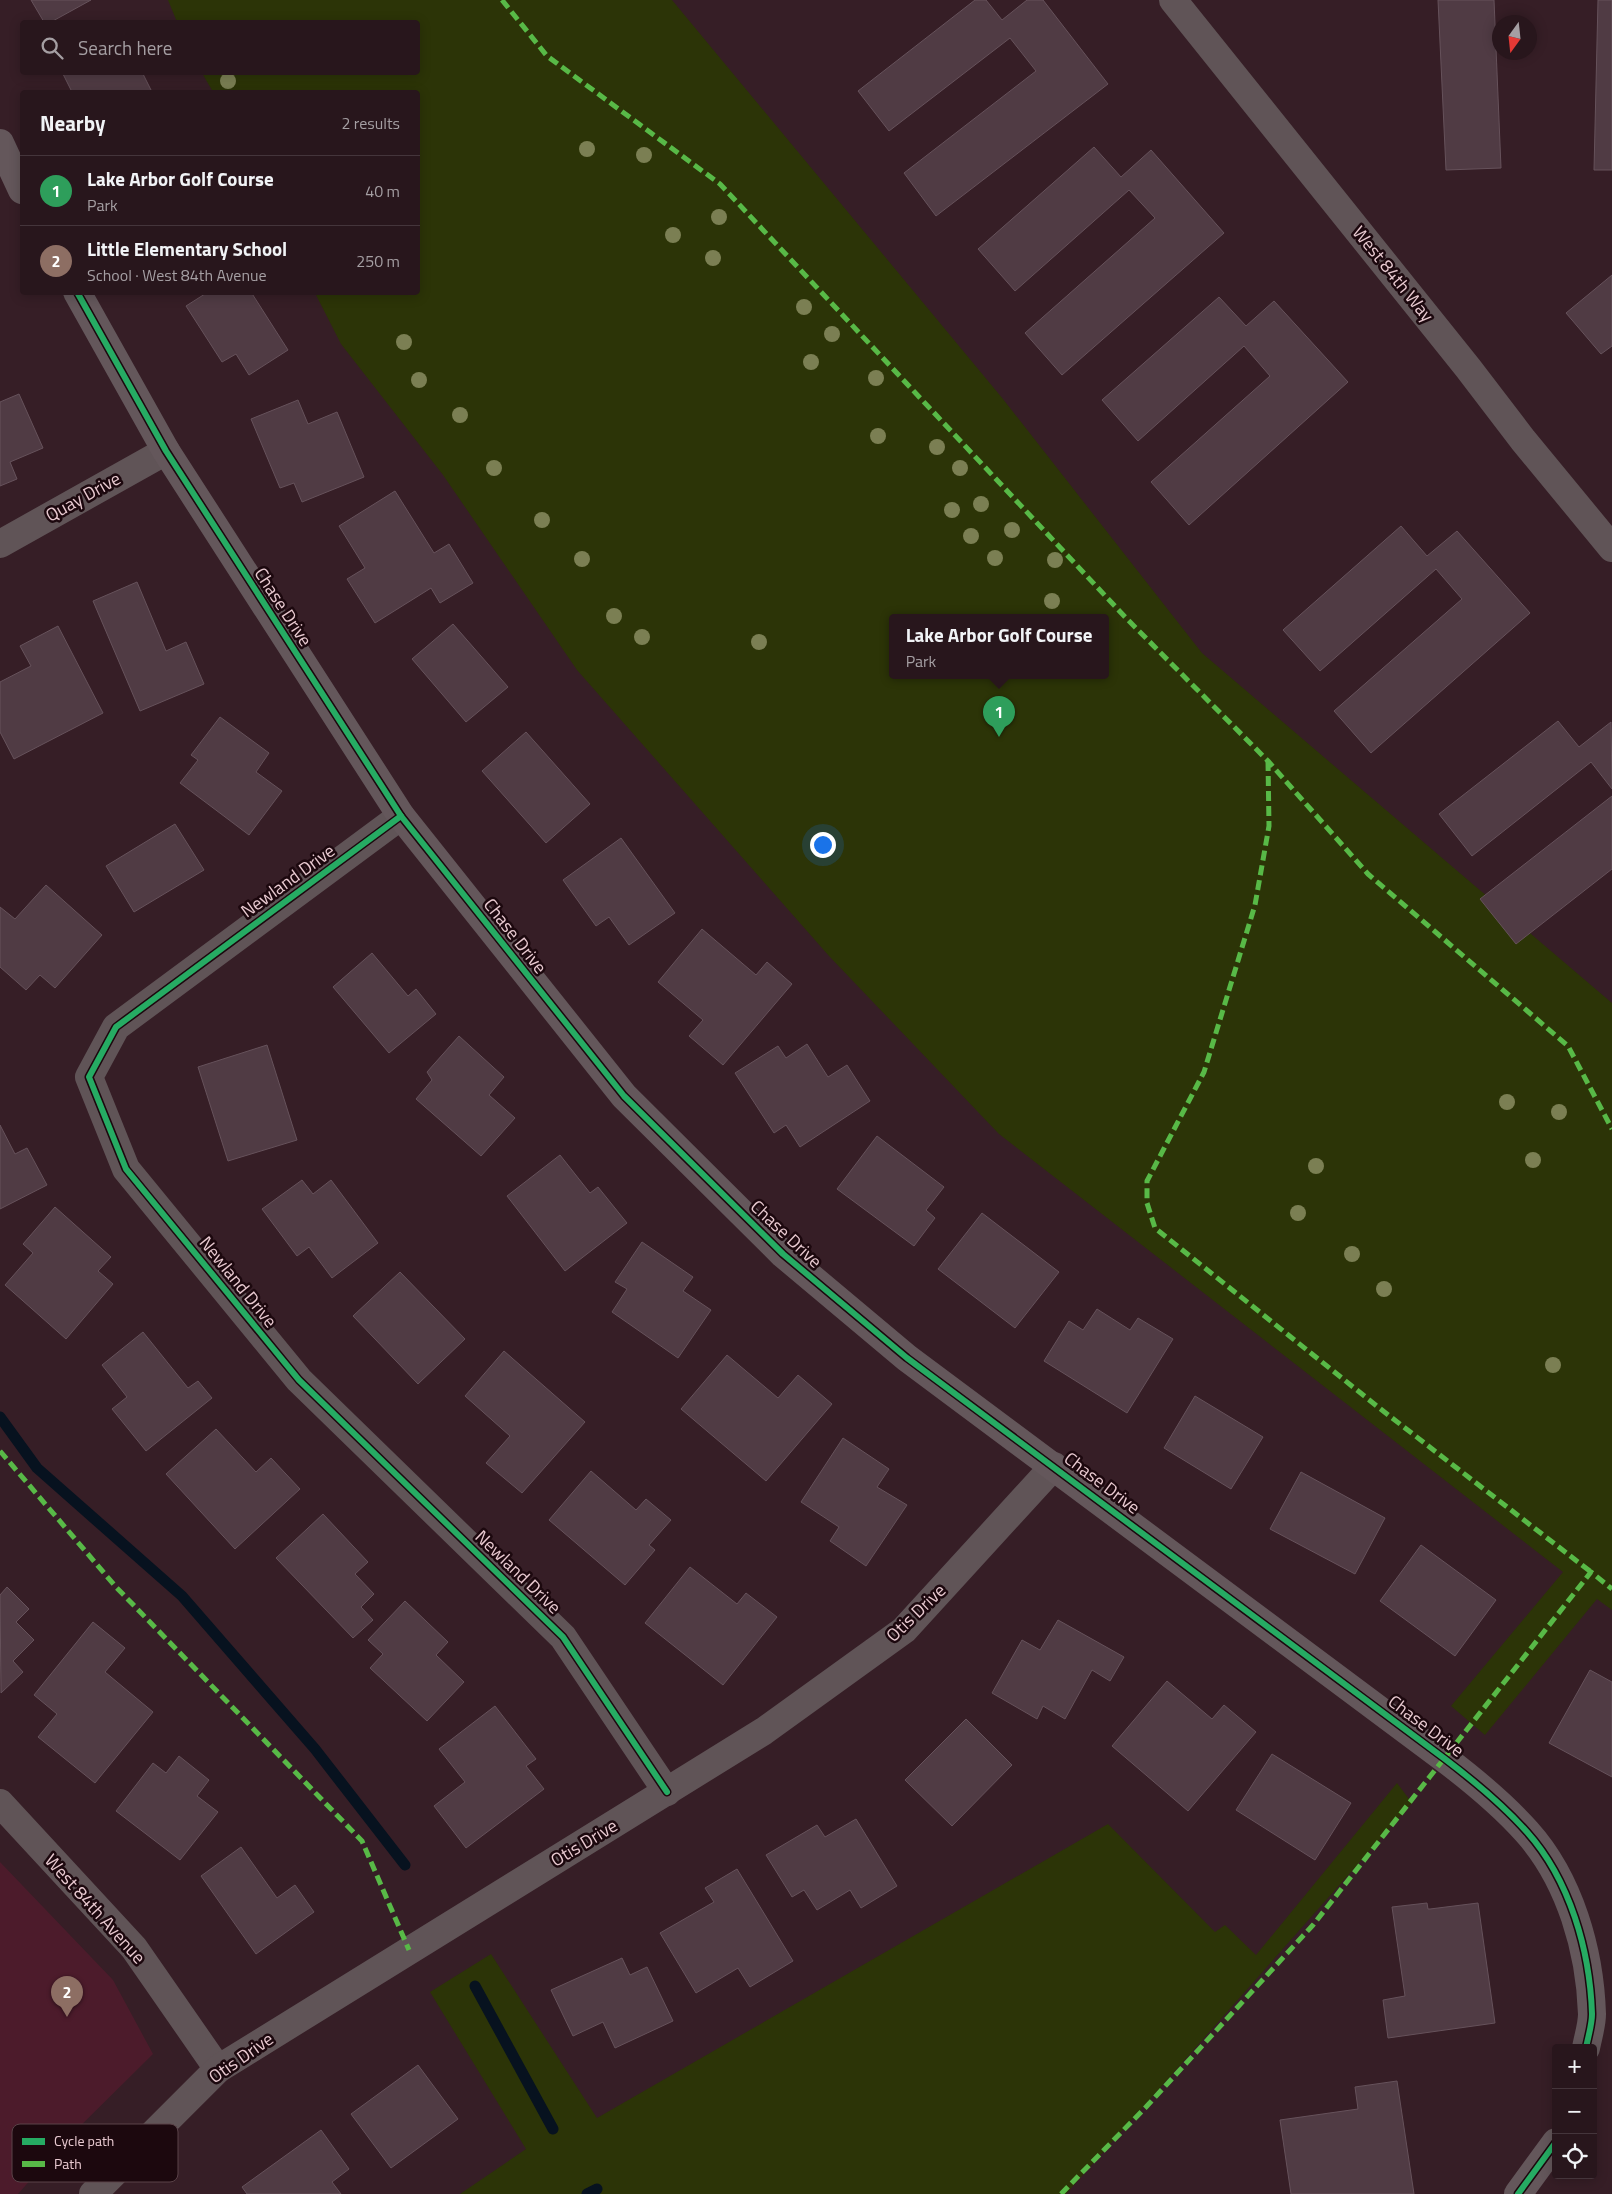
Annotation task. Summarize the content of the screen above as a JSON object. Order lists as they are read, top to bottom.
{
  "streets": {
    "street": [
      "West 84th Way",
      "Quay Drive",
      "Chase Drive",
      "Newland Drive",
      "Otis Drive",
      "West 84th Avenue"
    ]
  },
  "crossings": [
    ["Quay Drive", "Chase Drive"],
    ["Chase Drive", "Newland Drive"],
    ["Chase Drive", "Otis Drive"],
    ["Newland Drive", "Otis Drive"],
    ["Otis Drive", "West 84th Avenue"]
  ],
  "legend": ["Cycle path", "Path"],
  "north": "bottom",
  "page": {
    "search": "Search here",
    "heading": ["Nearby", "2 results"],
    "list": [
      {
        "mark": "1",
        "name": "Lake Arbor Golf Course",
        "note": "Park",
        "value": "40 m"
      },
      {
        "mark": "2",
        "name": "Little Elementary School",
        "note": "School · West 84th Avenue",
        "value": "250 m"
      }
    ],
    "popup": ["Lake Arbor Golf Course", "Park"],
    "pins": ["1", "2"],
    "map_buttons": ["+", "−"]
  }
}
